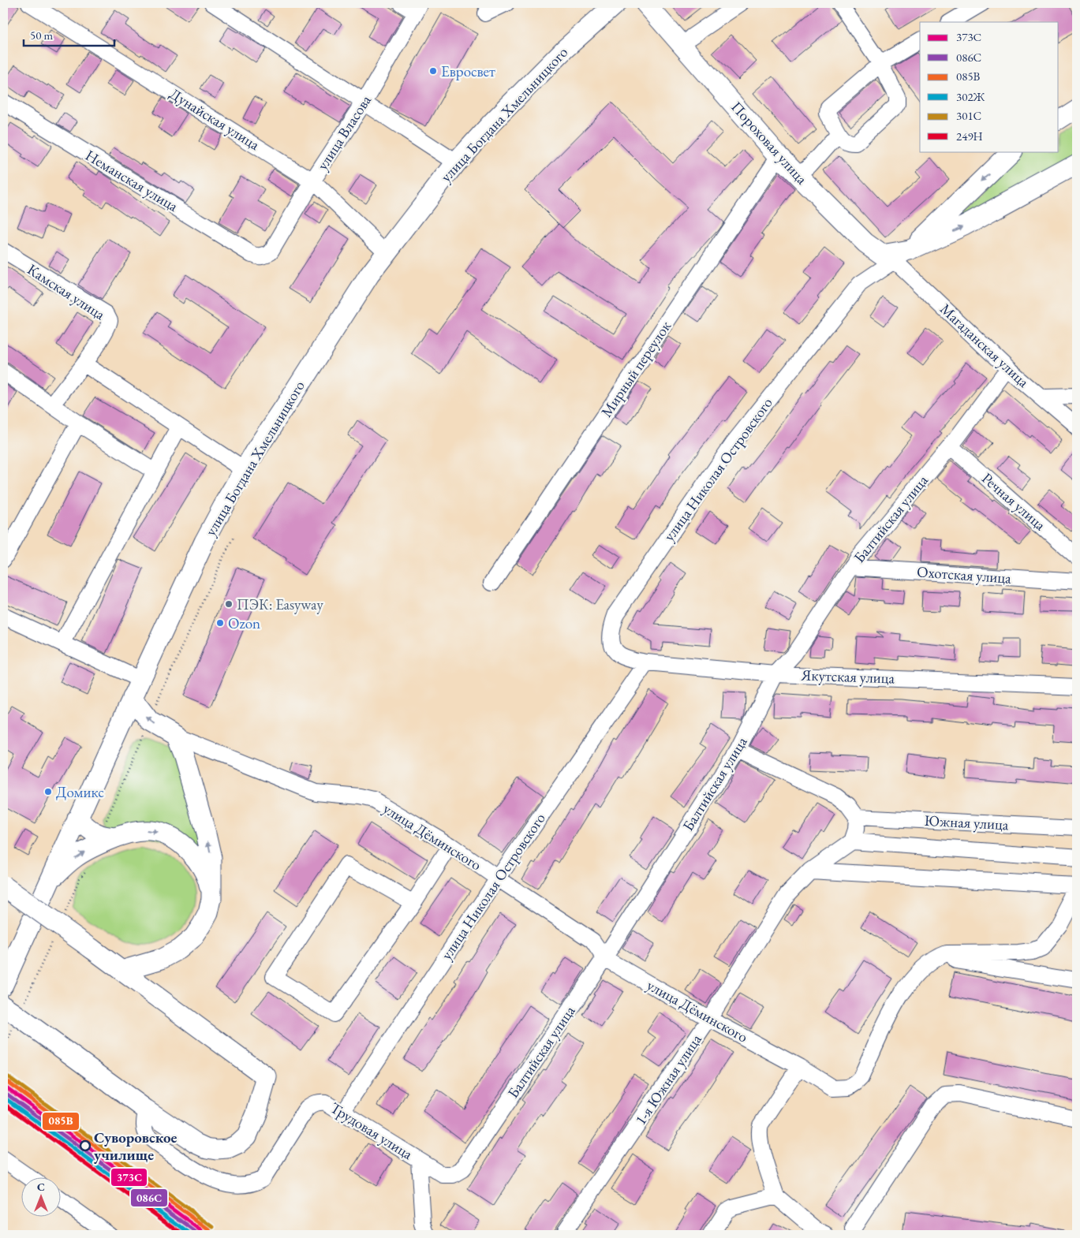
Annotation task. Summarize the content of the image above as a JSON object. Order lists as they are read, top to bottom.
{
  "streets": {
    "main road": ["улица Богдана Хмельницкого", "Пороховая улица", "улица Николая Островского"],
    "street": [
      "Дунайская улица",
      "улица Власова",
      "Неманская улица",
      "Камская улица",
      "Магаданская улица",
      "Мирный переулок",
      "Речная улица",
      "Балтийская улица",
      "Охотская улица",
      "Якутская улица",
      "Южная улица",
      "улица Дёминского",
      "1-я Южная улица",
      "Трудовая улица"
    ]
  },
  "crossings": [
    ["улица Богдана Хмельницкого", "Дунайская улица"],
    ["Дунайская улица", "улица Власова"],
    ["улица Власова", "Неманская улица"],
    ["Пороховая улица", "Магаданская улица"],
    ["Пороховая улица", "Мирный переулок"],
    ["Пороховая улица", "улица Николая Островского"],
    ["Магаданская улица", "улица Николая Островского"],
    ["Магаданская улица", "Балтийская улица"],
    ["улица Николая Островского", "Якутская улица"],
    ["улица Николая Островского", "улица Дёминского"],
    ["улица Николая Островского", "Трудовая улица"],
    ["Речная улица", "Балтийская улица"],
    ["Балтийская улица", "Охотская улица"],
    ["Балтийская улица", "Якутская улица"],
    ["Балтийская улица", "улица Дёминского"],
    ["Балтийская улица", "Трудовая улица"],
    ["улица Дёминского", "1-я Южная улица"]
  ],
  "places": [
    "Евросвет",
    "ПЭК: Easyway",
    "Ozon",
    "Домикс",
    "Суворовское училище"
  ],
  "lines": [
    "transit line 301С",
    "transit line 085В",
    "transit line 373C",
    "transit line 086С",
    "transit line 302Ж",
    "transit line 249Н"
  ],
  "legend": [
    "373C",
    "086С",
    "085В",
    "302Ж",
    "301С",
    "249Н"
  ],
  "scale_bar": "50 m",
  "north": "top"
}
